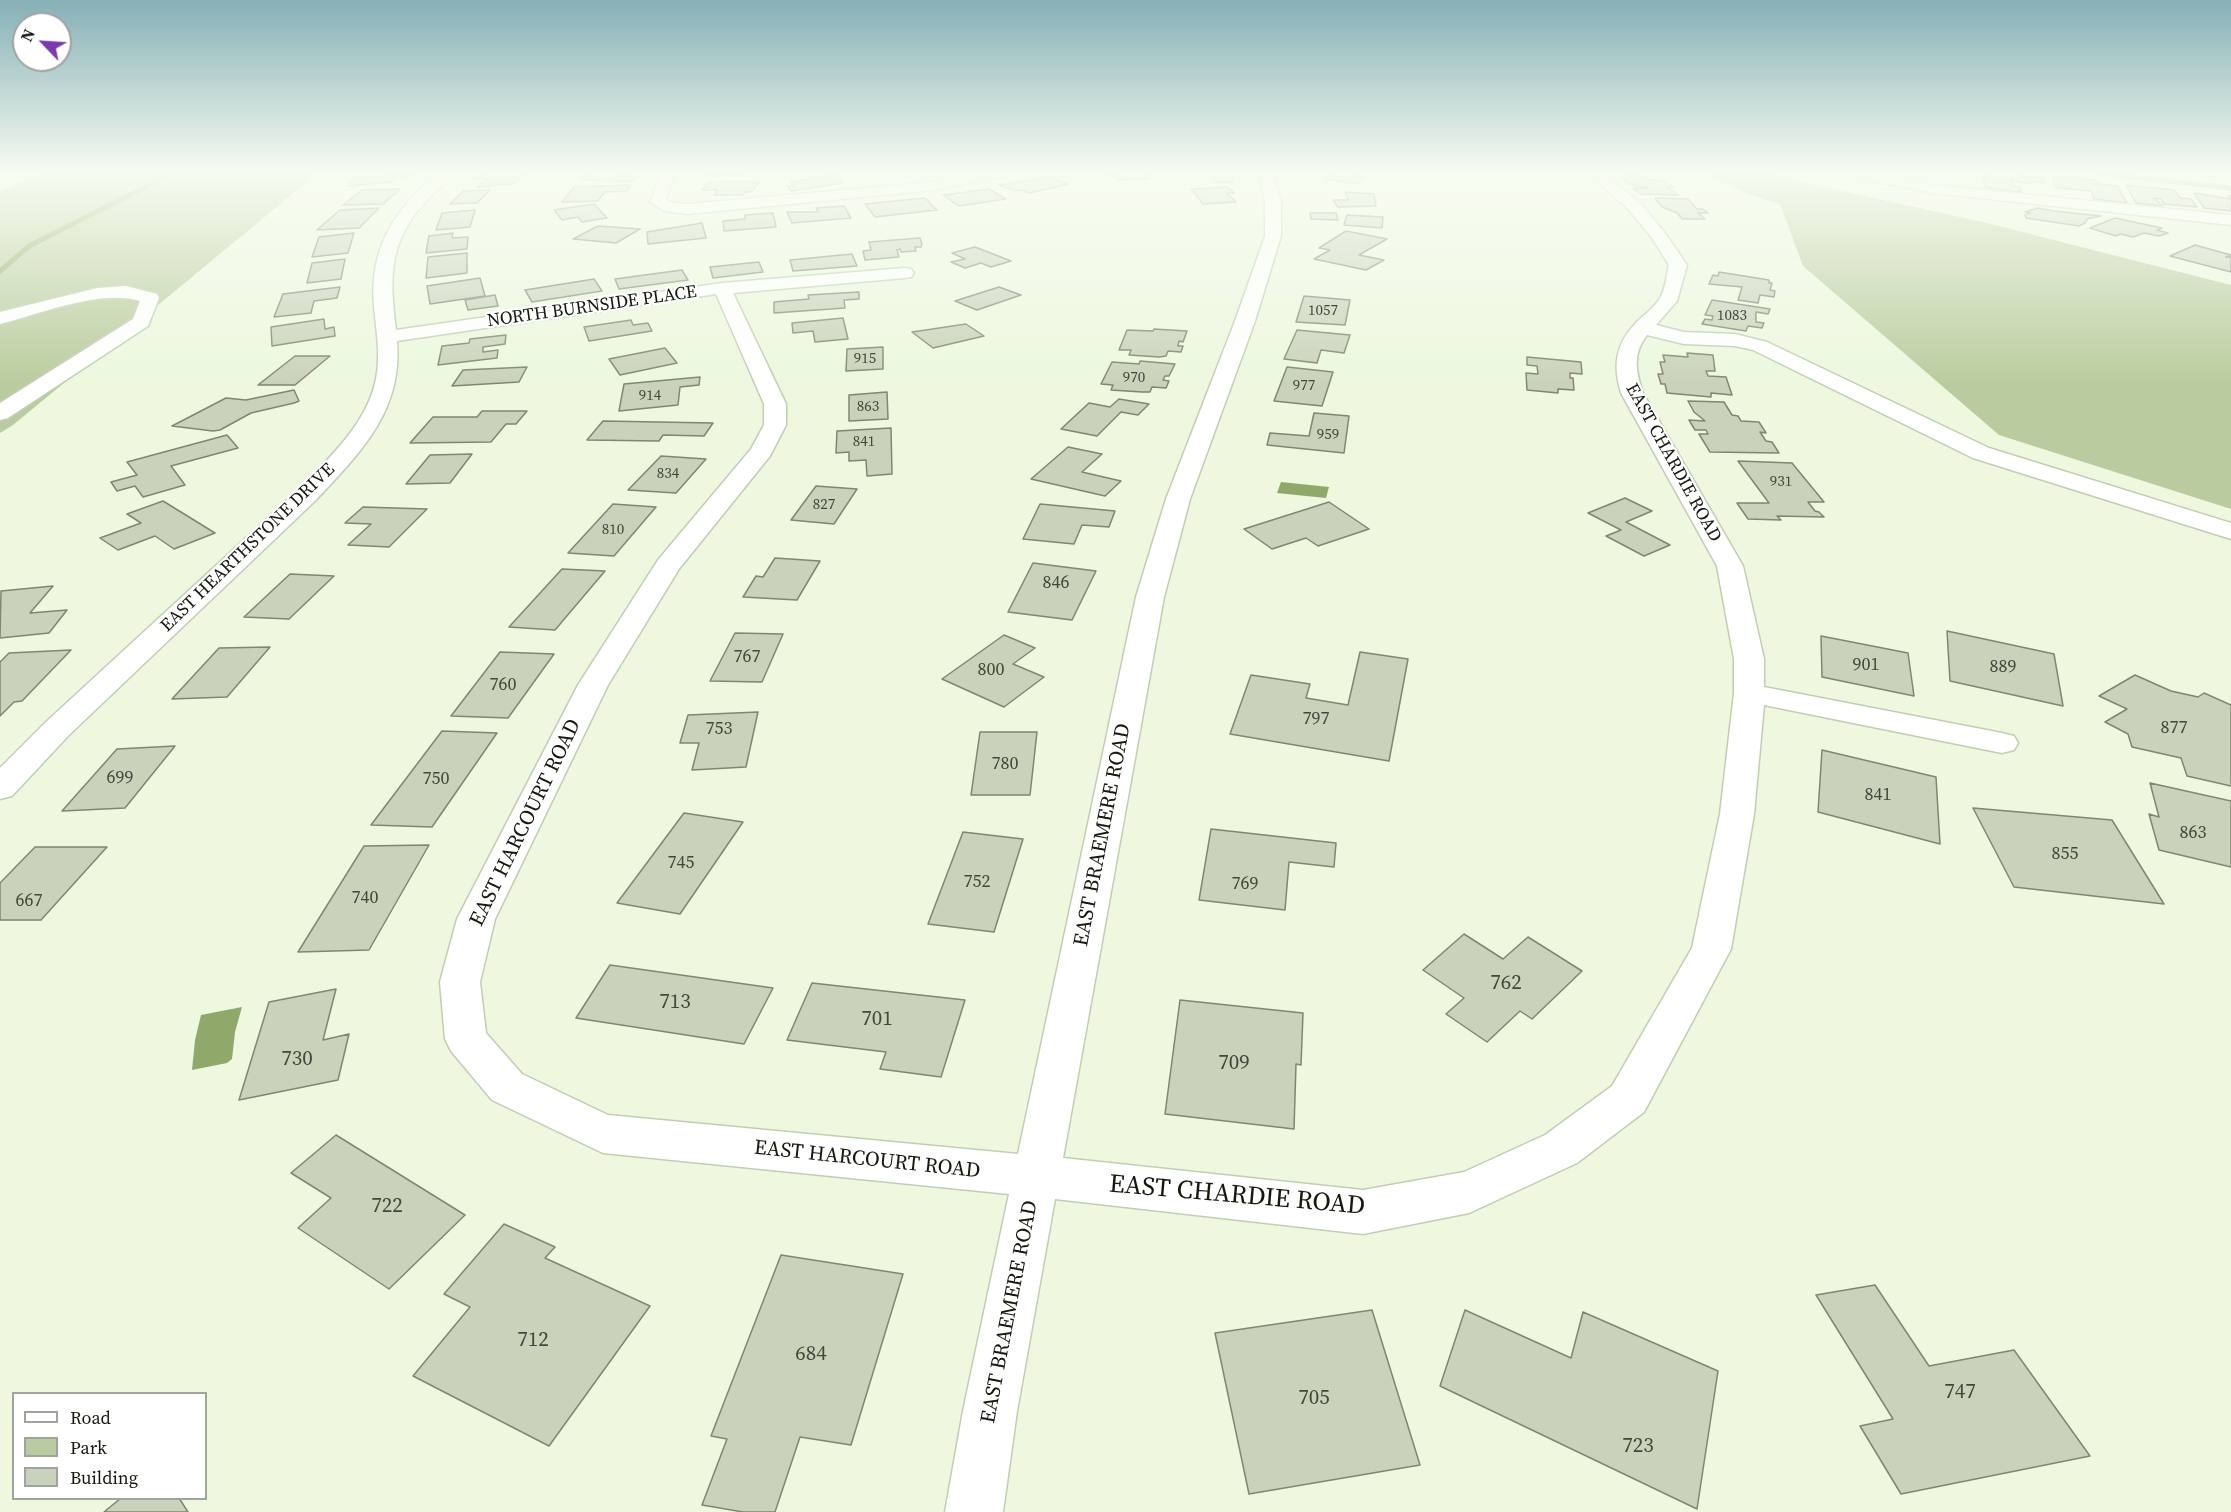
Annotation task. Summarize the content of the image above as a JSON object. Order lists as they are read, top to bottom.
{
  "streets": {
    "street": [
      "NORTH BURNSIDE PLACE",
      "EAST CHARDIE ROAD",
      "EAST HEARTHSTONE DRIVE",
      "EAST HARCOURT ROAD",
      "EAST BRAEMERE ROAD"
    ]
  },
  "crossings": [
    ["NORTH BURNSIDE PLACE", "EAST HEARTHSTONE DRIVE"],
    ["NORTH BURNSIDE PLACE", "EAST HARCOURT ROAD"],
    ["EAST CHARDIE ROAD", "EAST HARCOURT ROAD"],
    ["EAST CHARDIE ROAD", "EAST BRAEMERE ROAD"],
    ["EAST HARCOURT ROAD", "EAST BRAEMERE ROAD"]
  ],
  "house_numbers": [
    "1057",
    "1083",
    "915",
    "970",
    "977",
    "914",
    "863",
    "959",
    "841",
    "834",
    "931",
    "827",
    "810",
    "846",
    "767",
    "901",
    "889",
    "800",
    "760",
    "797",
    "877",
    "753",
    "780",
    "699",
    "750",
    "841",
    "863",
    "855",
    "745",
    "752",
    "769",
    "740",
    "667",
    "762",
    "713",
    "701",
    "730",
    "709",
    "722",
    "712",
    "684",
    "747",
    "705",
    "723"
  ],
  "legend": ["Road", "Park", "Building"],
  "north": "top left"
}
